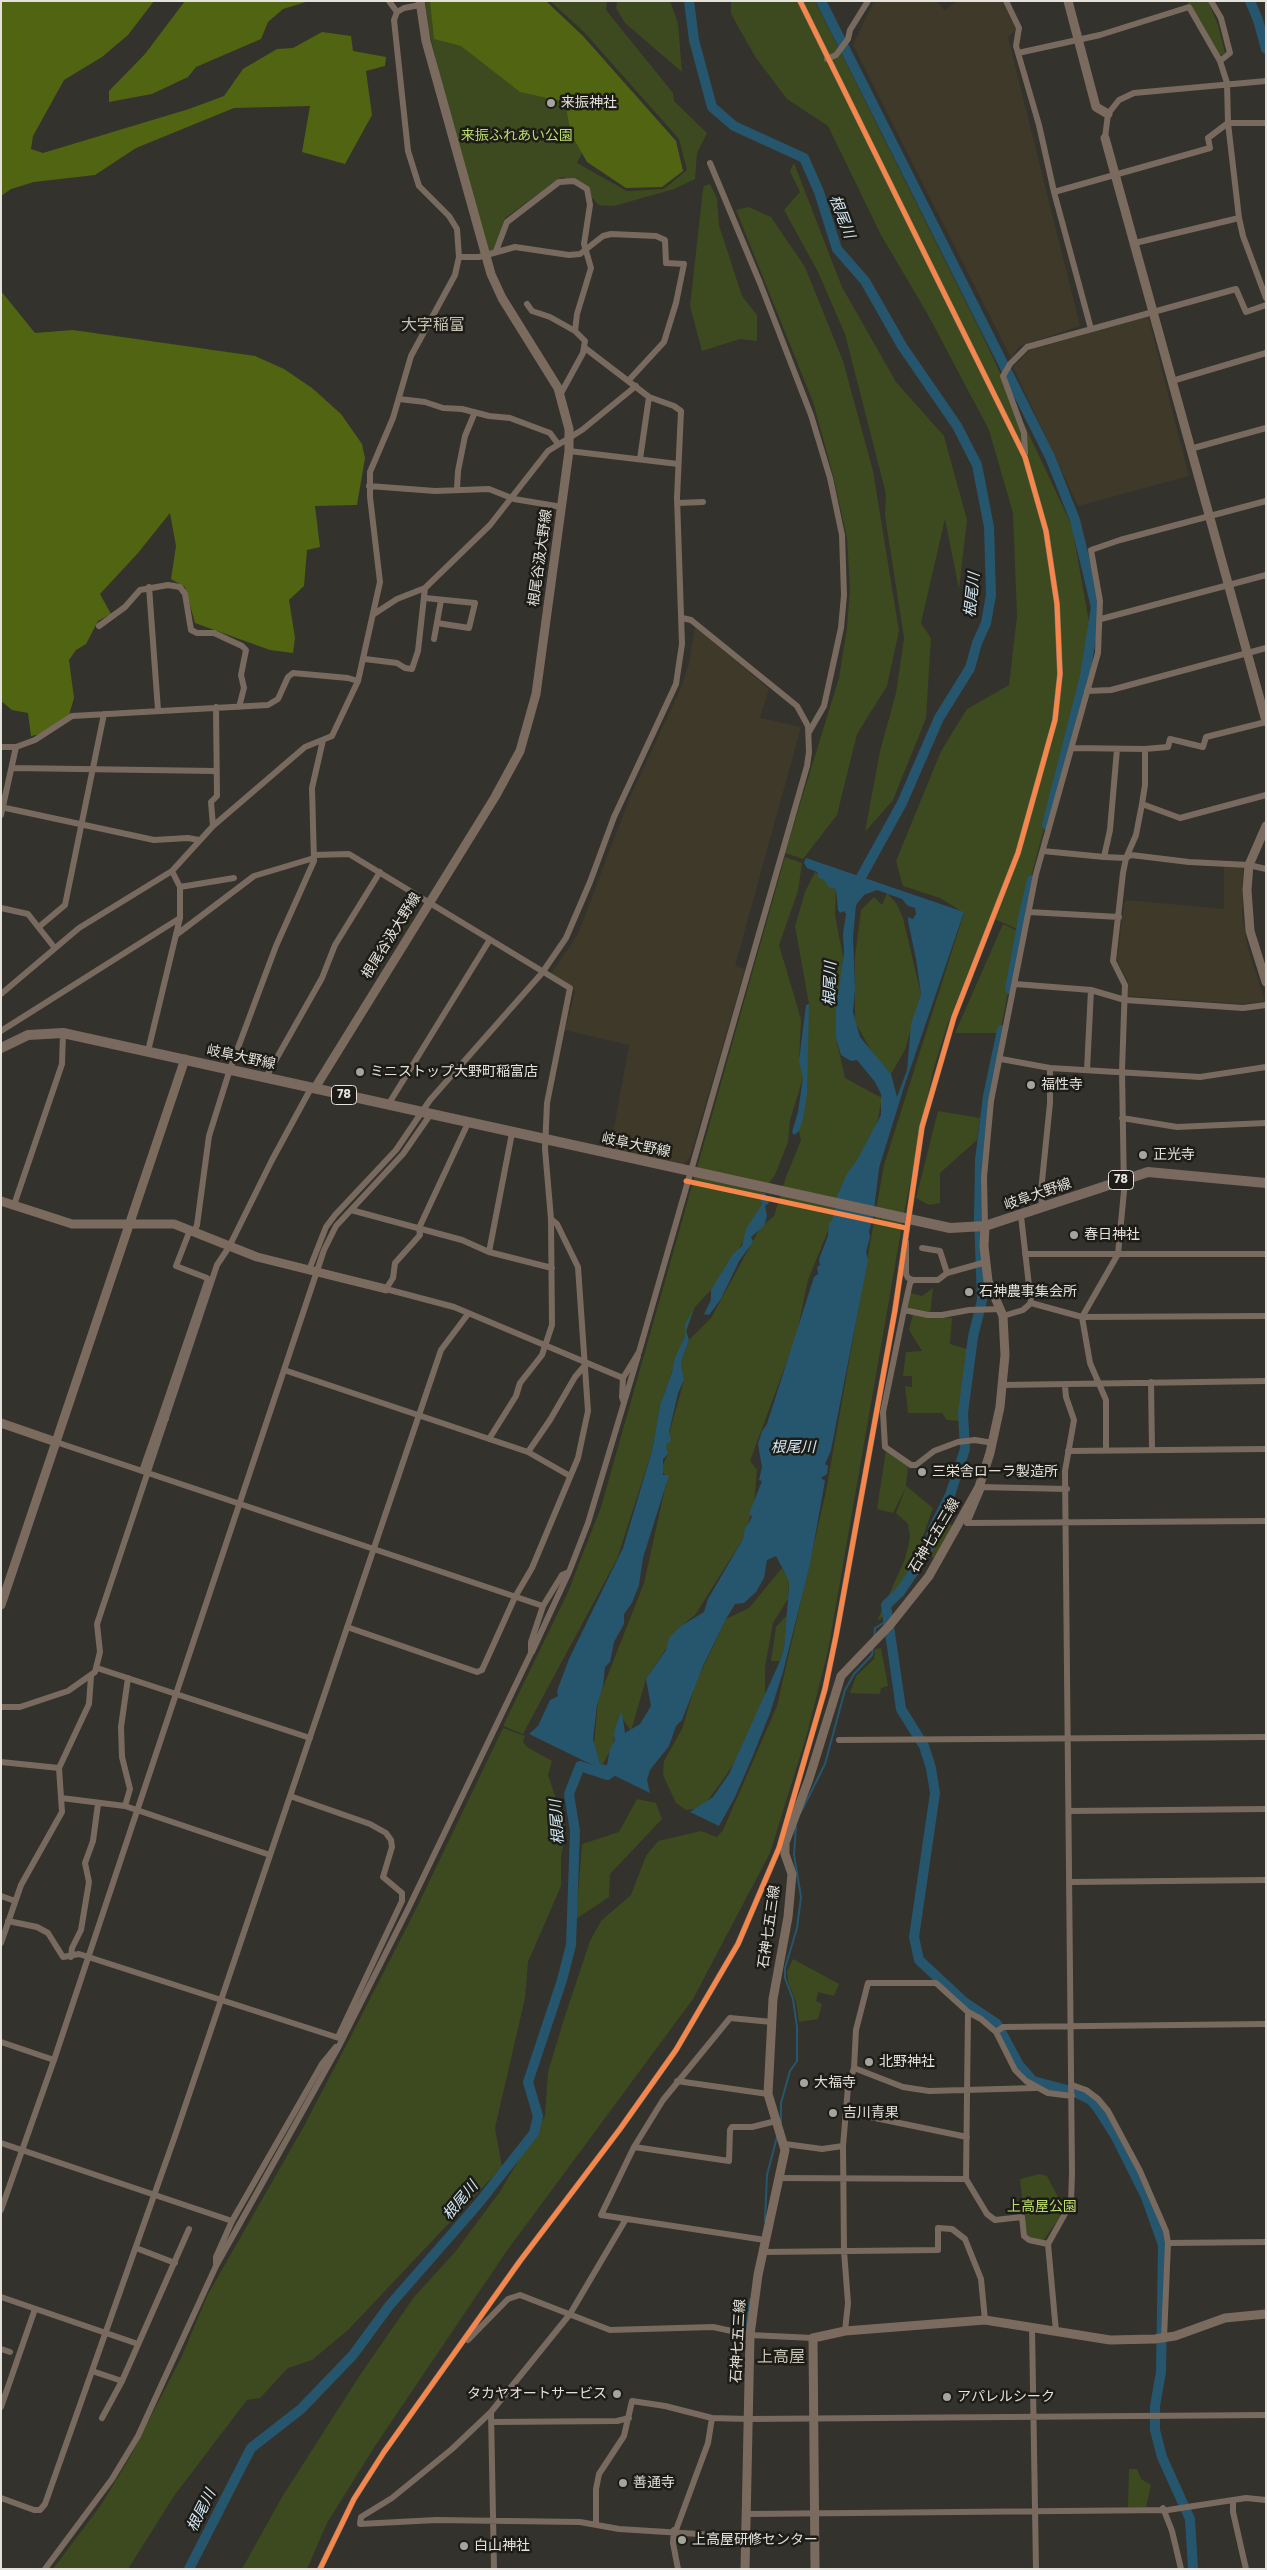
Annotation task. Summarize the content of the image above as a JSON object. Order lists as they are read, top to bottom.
{
  "streets": {
    "main road": ["岐阜大野線", "78"],
    "street": ["根尾谷汲大野線", "石神七五三線"]
  },
  "crossings": [
    ["根尾谷汲大野線", "岐阜大野線"],
    ["岐阜大野線", "石神七五三線"]
  ],
  "districts": ["大字稲富", "上高屋"],
  "water": ["根尾川"],
  "parks": ["来振ふれあい公園", "上高屋公園"],
  "places": [
    "来振神社",
    "ミニストップ大野町稲富店",
    "福性寺",
    "正光寺",
    "春日神社",
    "石神農事集会所",
    "三栄舎ローラ製造所",
    "北野神社",
    "大福寺",
    "吉川青果",
    "タカヤオートサービス",
    "アパレルシーク",
    "善通寺",
    "上高屋研修センター",
    "白山神社"
  ]
}
